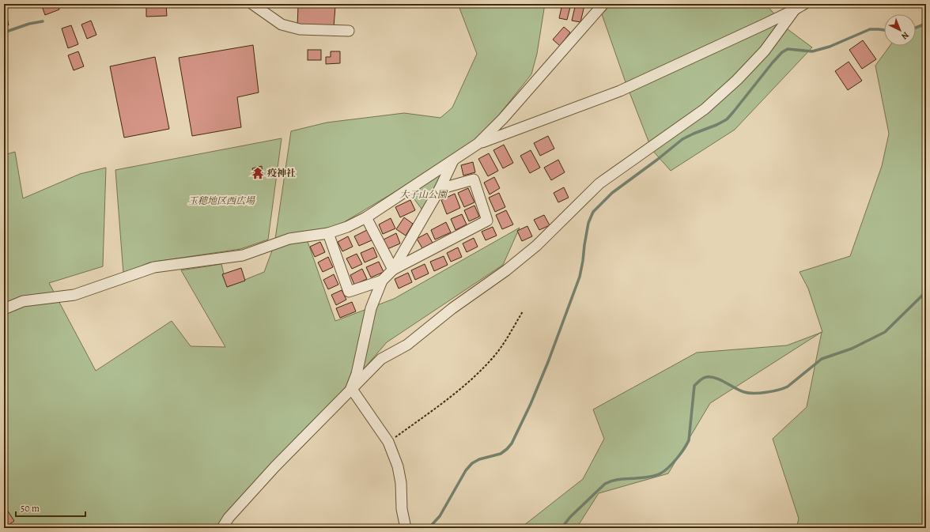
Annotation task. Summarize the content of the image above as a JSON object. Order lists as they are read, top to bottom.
{
  "parks": ["大子山公園", "玉穂地区西広場"],
  "places": {
    "temple": ["疫神社"]
  },
  "scale_bar": "50 m",
  "north": "bottom right"
}
